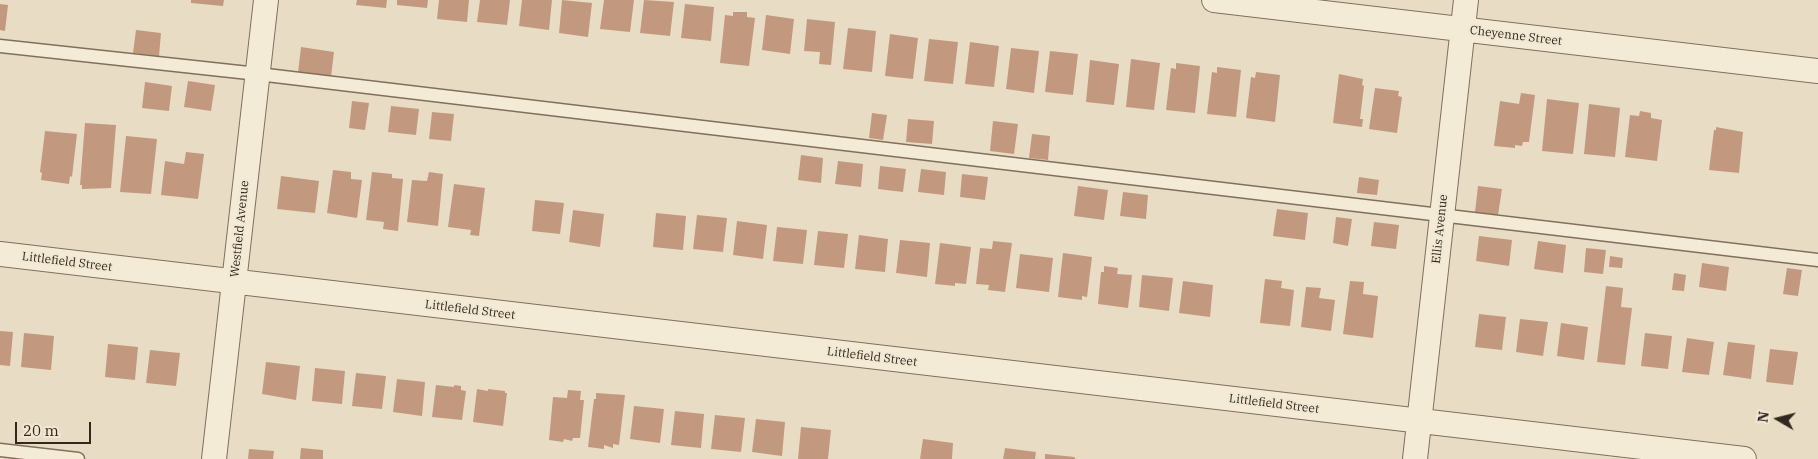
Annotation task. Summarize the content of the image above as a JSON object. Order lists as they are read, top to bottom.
{
  "streets": {
    "street": [
      "Cheyenne Street",
      "Westfield Avenue",
      "Ellis Avenue",
      "Littlefield Street"
    ]
  },
  "crossings": [
    ["Cheyenne Street", "Ellis Avenue"],
    ["Westfield Avenue", "Littlefield Street"],
    ["Ellis Avenue", "Littlefield Street"]
  ],
  "scale_bar": "20 m",
  "north": "left"
}
